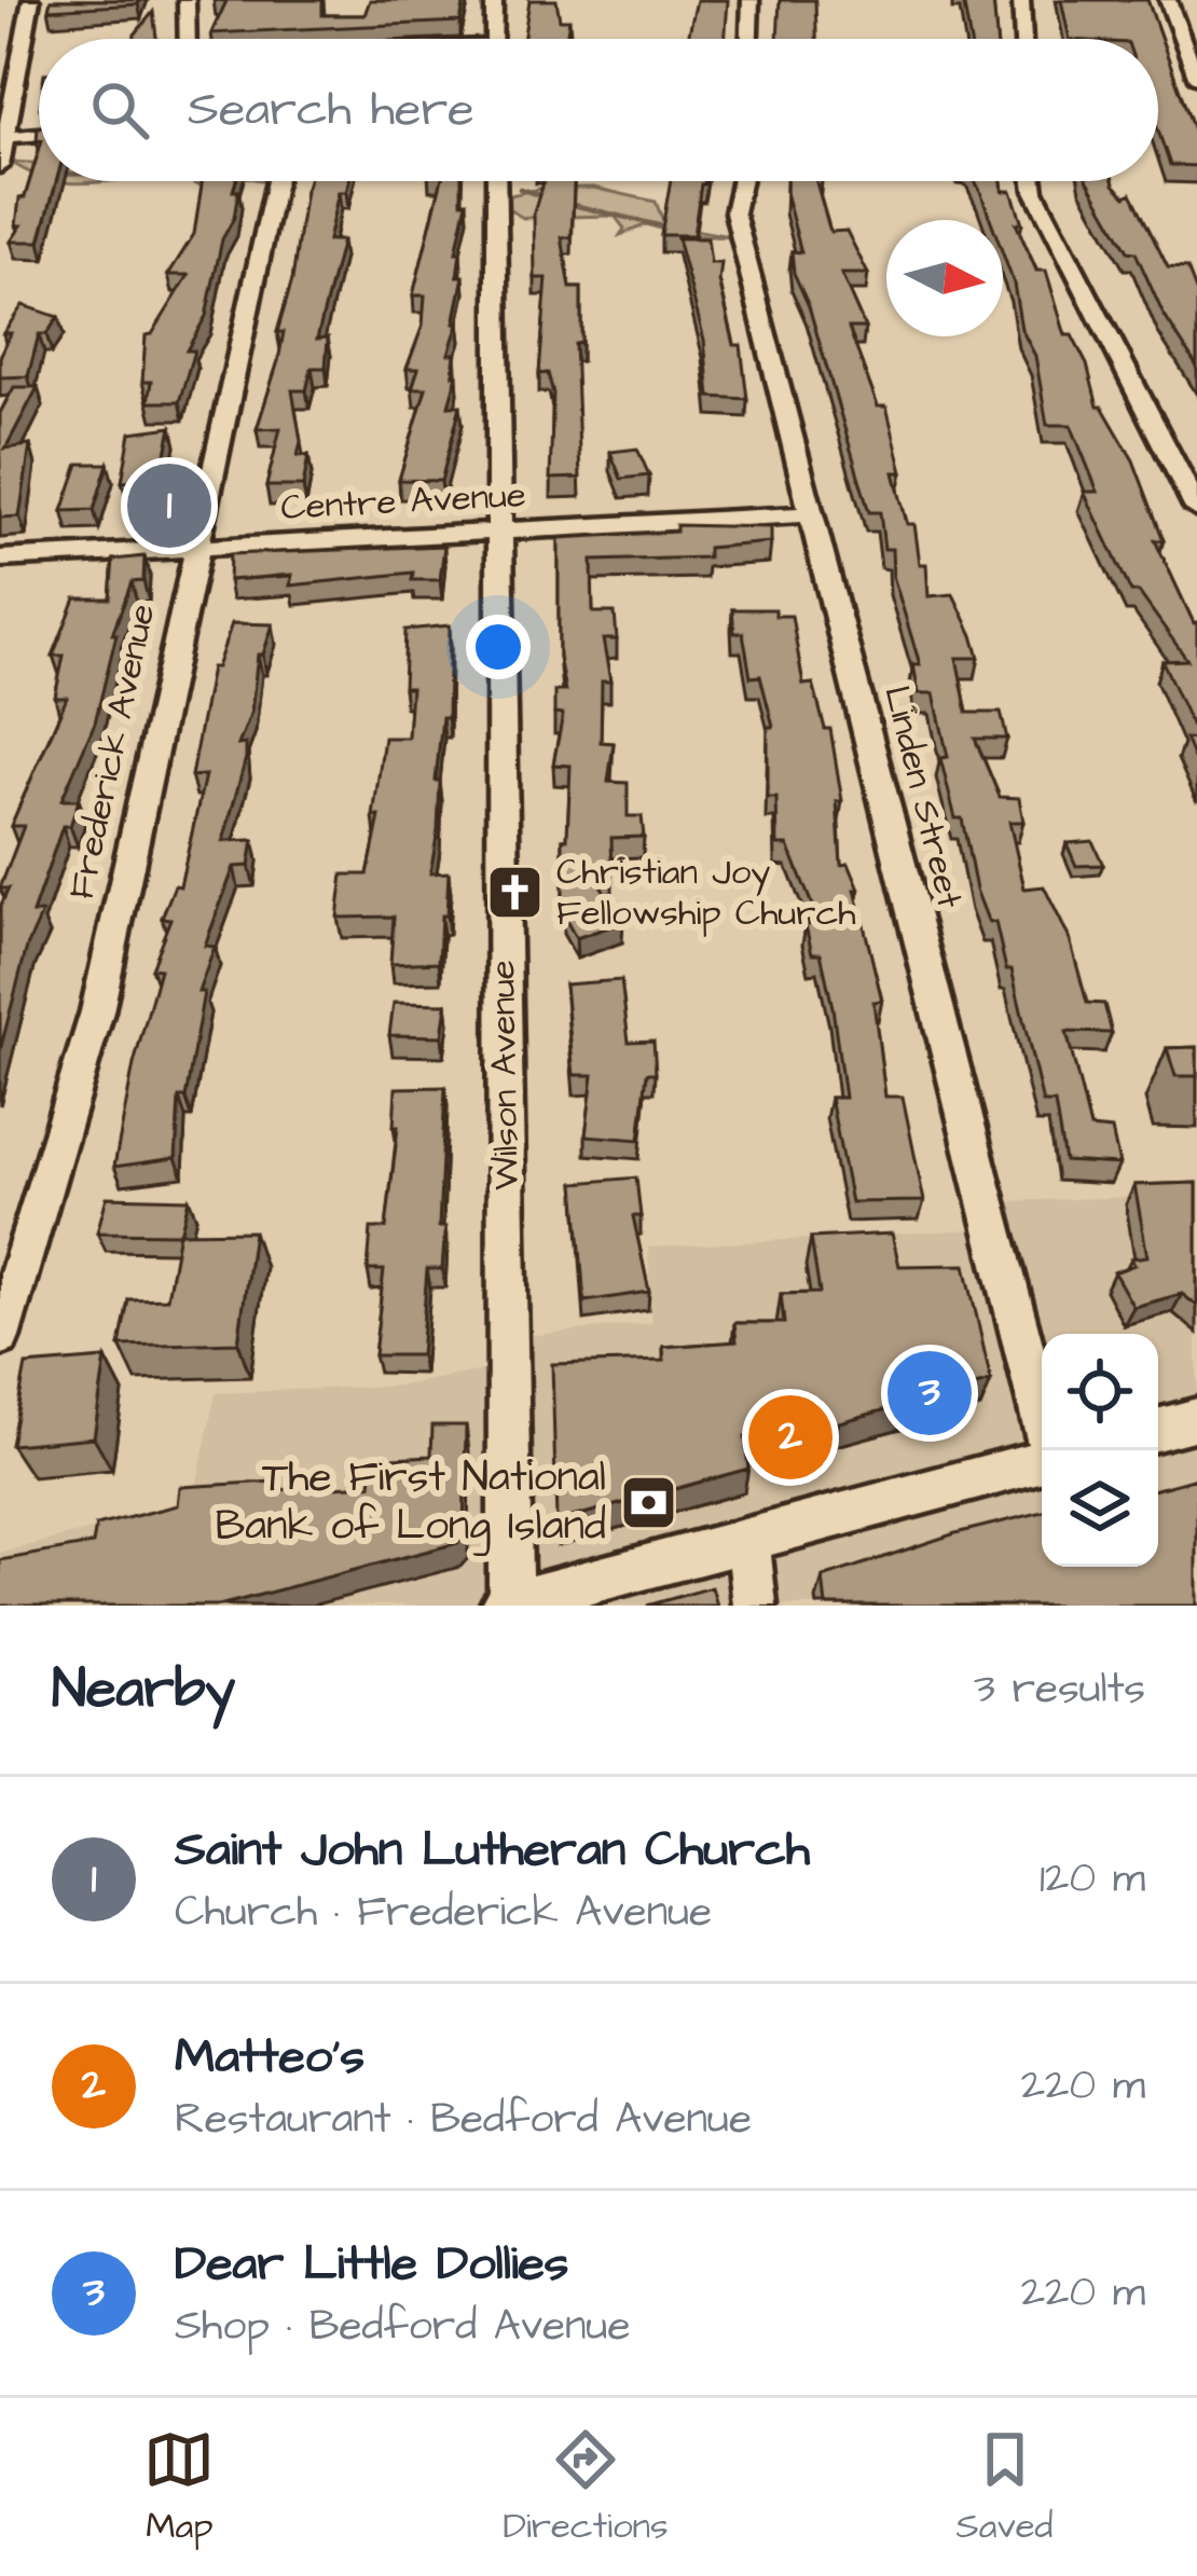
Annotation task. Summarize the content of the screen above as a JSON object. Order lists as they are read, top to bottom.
{
  "streets": {
    "street": [
      "Centre Avenue",
      "Frederick Avenue",
      "Linden Street",
      "Wilson Avenue"
    ]
  },
  "crossings": [
    ["Centre Avenue", "Frederick Avenue"],
    ["Centre Avenue", "Linden Street"],
    ["Centre Avenue", "Wilson Avenue"]
  ],
  "places": {
    "church": ["Christian Joy Fellowship Church"],
    "bank": ["The First National Bank of Long Island"]
  },
  "north": "right",
  "page": {
    "search": "Search here",
    "pins": ["1", "3", "2"],
    "heading": ["Nearby", "3 results"],
    "list": [
      {
        "mark": "1",
        "name": "Saint John Lutheran Church",
        "note": "Church · Frederick Avenue",
        "value": "120 m"
      },
      {
        "mark": "2",
        "name": "Matteo's",
        "note": "Restaurant · Bedford Avenue",
        "value": "220 m"
      },
      {
        "mark": "3",
        "name": "Dear Little Dollies",
        "note": "Shop · Bedford Avenue",
        "value": "220 m"
      }
    ],
    "nav": ["Map", "Directions", "Saved"]
  }
}
